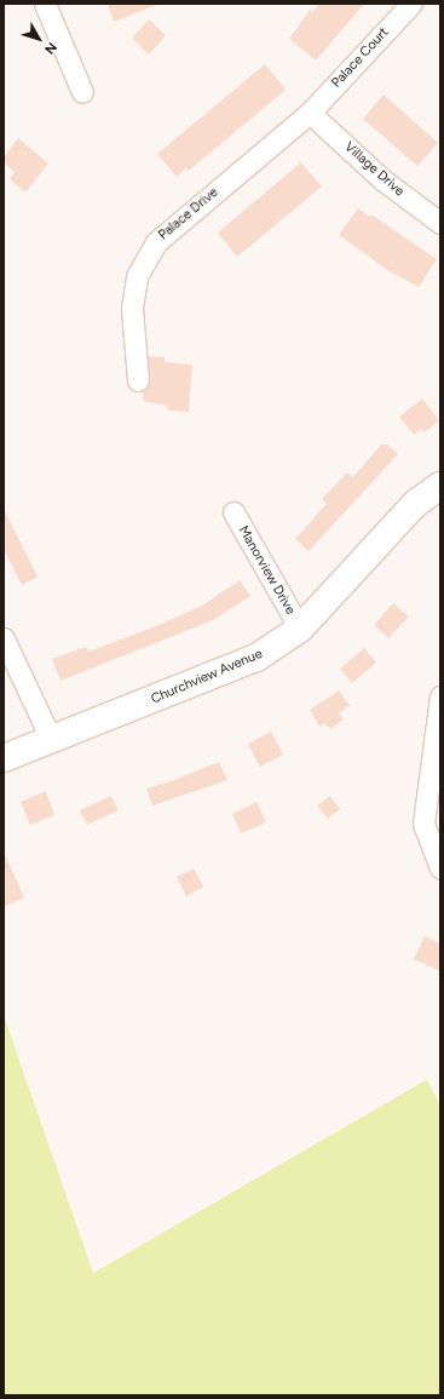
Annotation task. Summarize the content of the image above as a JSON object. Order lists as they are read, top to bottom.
{
  "streets": {
    "street": [
      "Palace Court",
      "Village Drive",
      "Palace Drive",
      "Manorview Drive",
      "Churchview Avenue"
    ]
  },
  "crossings": [
    ["Palace Court", "Village Drive"],
    ["Palace Court", "Palace Drive"],
    ["Village Drive", "Palace Drive"],
    ["Manorview Drive", "Churchview Avenue"]
  ],
  "north": "bottom right"
}
